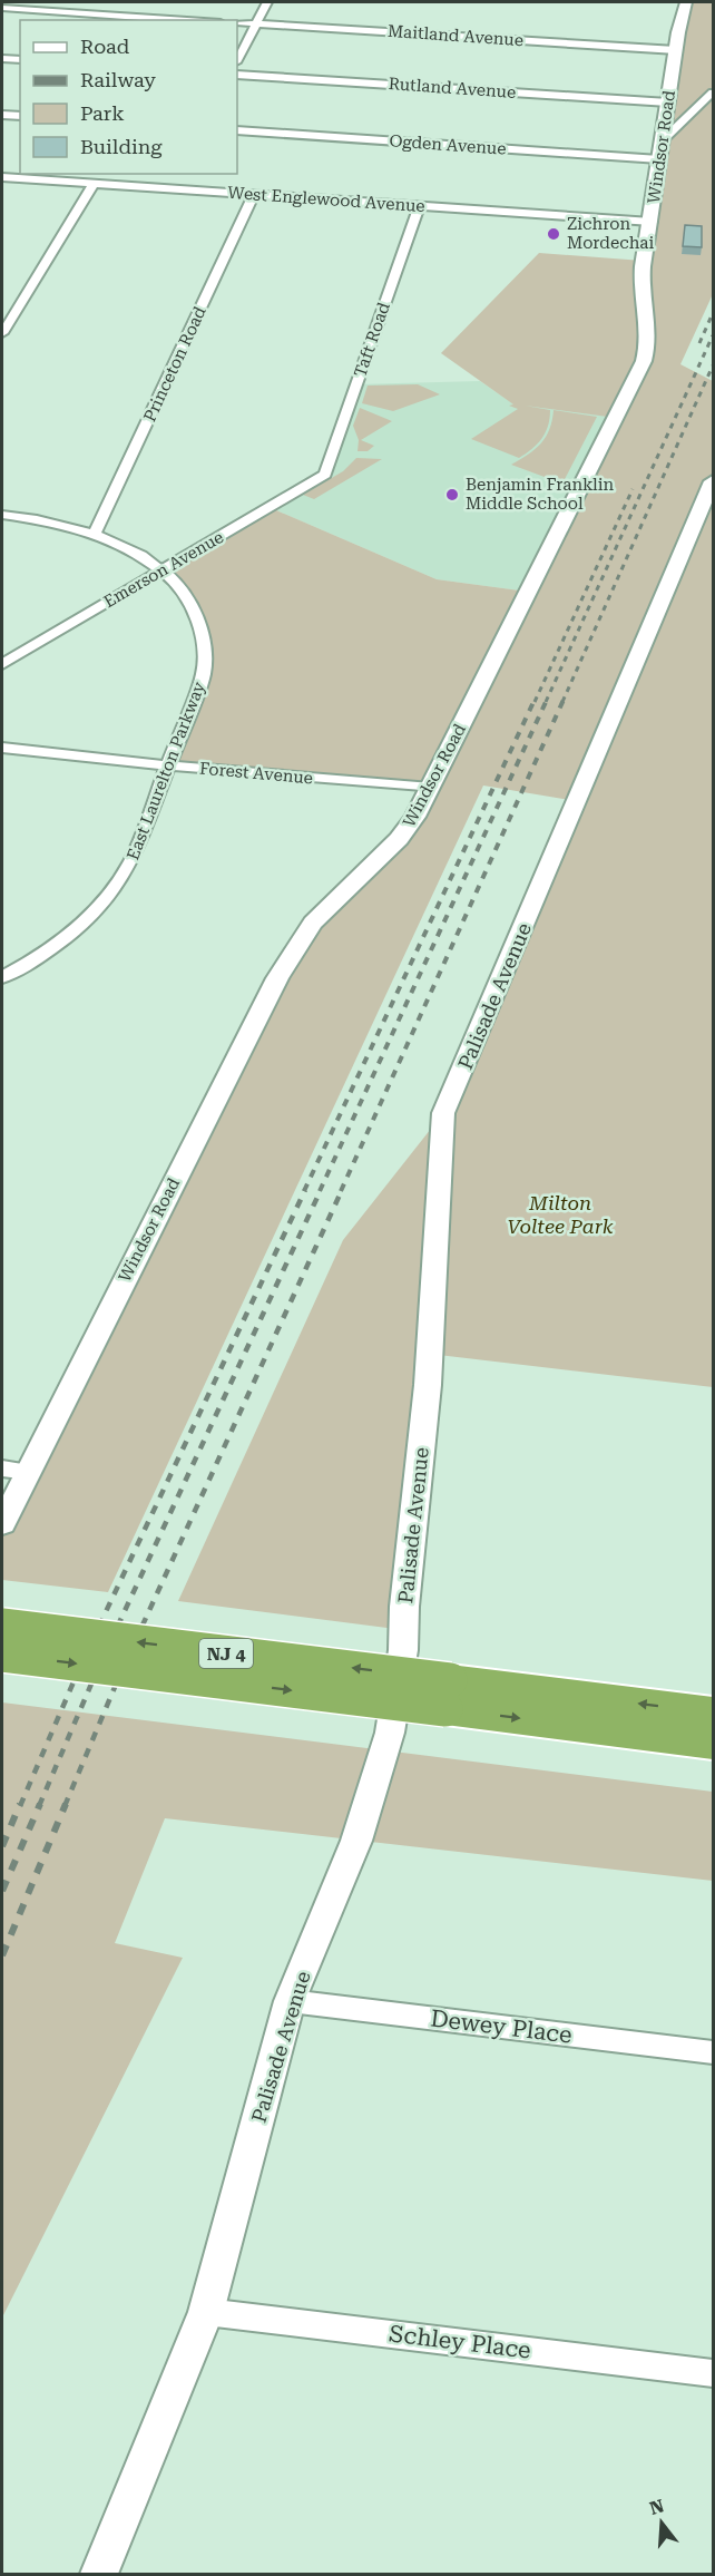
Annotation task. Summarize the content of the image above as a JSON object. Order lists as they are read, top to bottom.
{
  "streets": {
    "highway": ["NJ 4"],
    "street": [
      "Maitland Avenue",
      "Rutland Avenue",
      "Ogden Avenue",
      "Windsor Road",
      "West Englewood Avenue",
      "Taft Road",
      "Princeton Road",
      "Emerson Avenue",
      "East Laurelton Parkway",
      "Forest Avenue",
      "Palisade Avenue",
      "Dewey Place",
      "Schley Place"
    ]
  },
  "crossings": [
    ["Maitland Avenue", "Windsor Road"],
    ["Rutland Avenue", "Windsor Road"],
    ["Ogden Avenue", "Windsor Road"],
    ["Windsor Road", "West Englewood Avenue"],
    ["Windsor Road", "Forest Avenue"],
    ["West Englewood Avenue", "Taft Road"],
    ["West Englewood Avenue", "Princeton Road"],
    ["Taft Road", "Emerson Avenue"],
    ["Princeton Road", "East Laurelton Parkway"],
    ["Emerson Avenue", "East Laurelton Parkway"],
    ["East Laurelton Parkway", "Forest Avenue"],
    ["Palisade Avenue", "Dewey Place"],
    ["Palisade Avenue", "Schley Place"]
  ],
  "parks": ["Milton Voltee Park"],
  "places": ["Zichron Mordechai", "Benjamin Franklin Middle School"],
  "legend": [
    "Road",
    "Railway",
    "Park",
    "Building"
  ],
  "north": "top"
}
